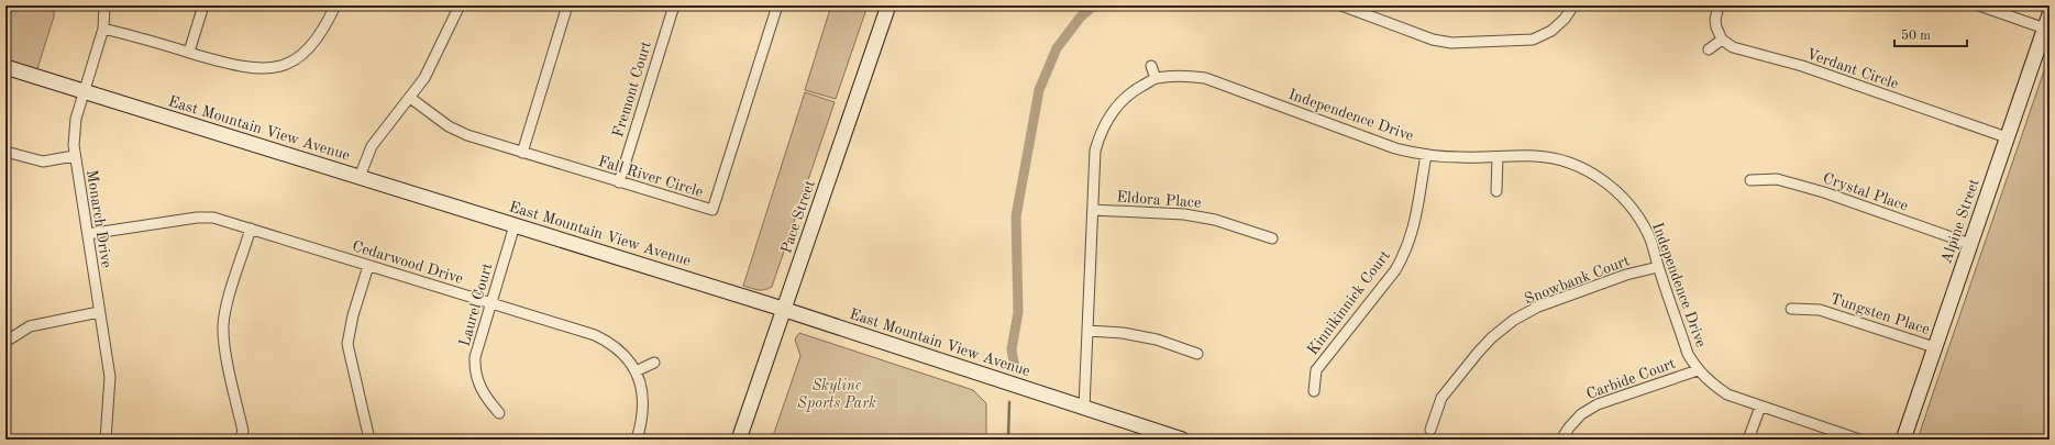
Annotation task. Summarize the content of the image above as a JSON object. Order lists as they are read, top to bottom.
{
  "streets": {
    "street": [
      "Verdant Circle",
      "Fremont Court",
      "Independence Drive",
      "East Mountain View Avenue",
      "Fall River Circle",
      "Crystal Place",
      "Eldora Place",
      "Pace Street",
      "Monarch Drive",
      "Alpine Street",
      "Cedarwood Drive",
      "Snowbank Court",
      "Kinnikinnick Court",
      "Laurel Court",
      "Tungsten Place",
      "Carbide Court"
    ]
  },
  "crossings": [
    ["Verdant Circle", "Alpine Street"],
    ["Fremont Court", "Fall River Circle"],
    ["Independence Drive", "East Mountain View Avenue"],
    ["Independence Drive", "Eldora Place"],
    ["Independence Drive", "Snowbank Court"],
    ["Independence Drive", "Kinnikinnick Court"],
    ["Independence Drive", "Carbide Court"],
    ["East Mountain View Avenue", "Pace Street"],
    ["East Mountain View Avenue", "Monarch Drive"],
    ["East Mountain View Avenue", "Laurel Court"],
    ["Crystal Place", "Alpine Street"],
    ["Monarch Drive", "Cedarwood Drive"],
    ["Alpine Street", "Tungsten Place"],
    ["Cedarwood Drive", "Laurel Court"]
  ],
  "parks": ["Skyline Sports Park"],
  "scale_bar": "50 m"
}
